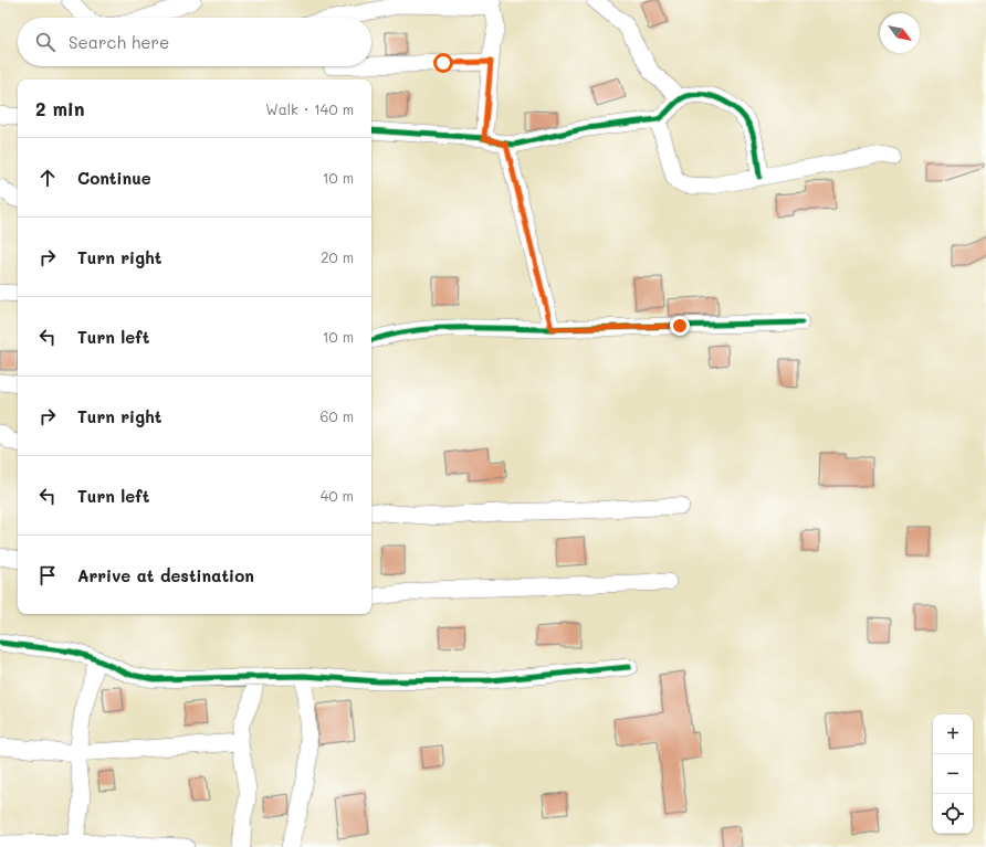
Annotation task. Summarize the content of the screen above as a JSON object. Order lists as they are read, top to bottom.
{
  "north": "bottom right",
  "page": {
    "search": "Search here",
    "heading": ["2 min", "Walk · 140 m"],
    "list": [
      ["Continue", "10 m"],
      ["Turn right", "20 m"],
      ["Turn left", "10 m"],
      ["Turn right", "60 m"],
      ["Turn left", "40 m"],
      "Arrive at destination"
    ],
    "map_buttons": ["+", "−"]
  }
}
